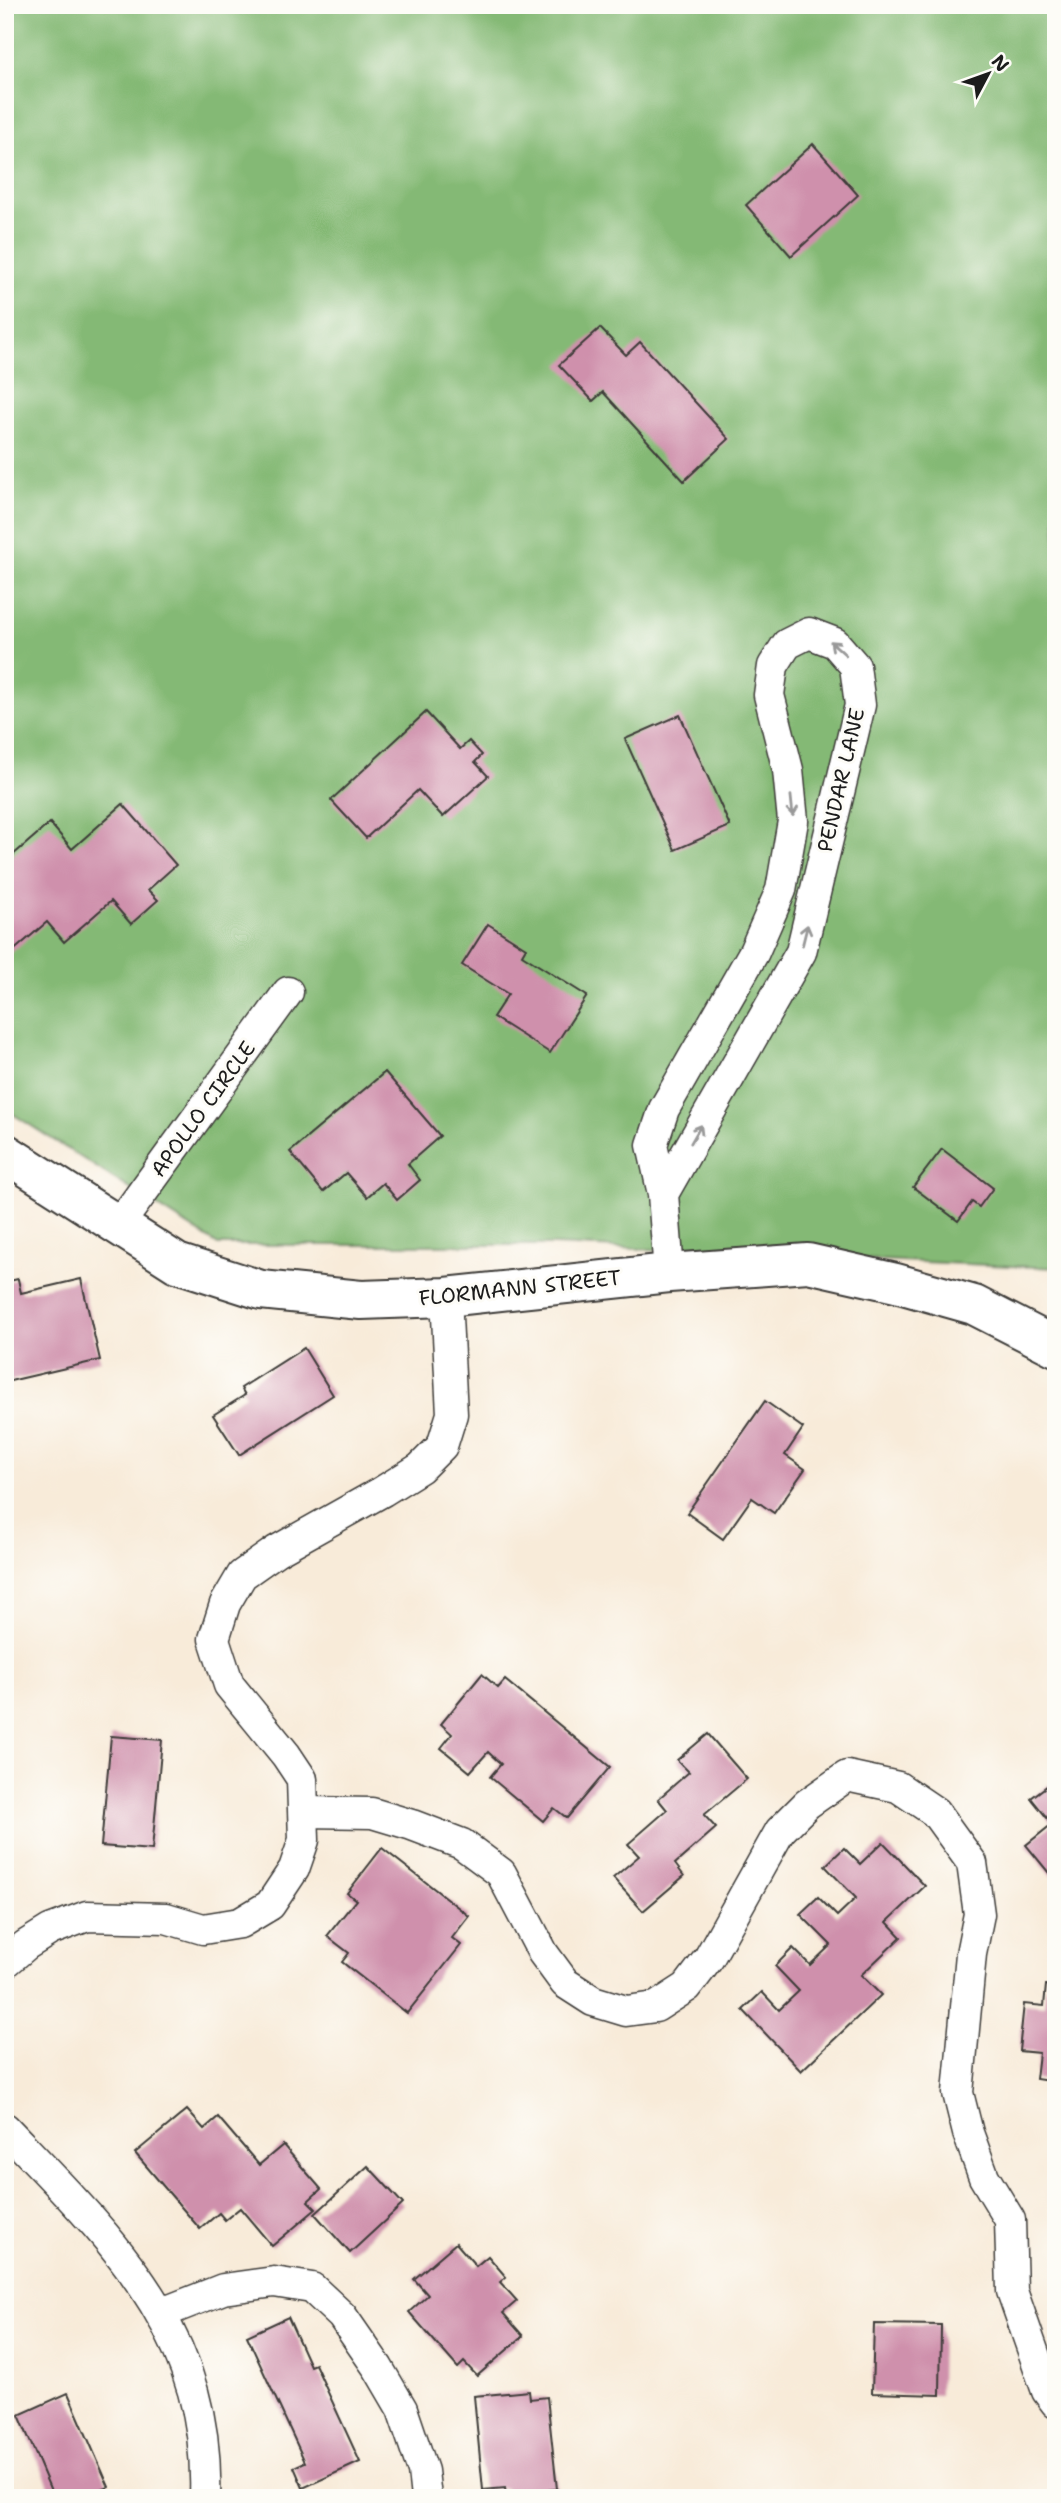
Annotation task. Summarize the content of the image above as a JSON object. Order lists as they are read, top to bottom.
{
  "streets": {
    "street": ["PENDAR LANE", "APOLLO CIRCLE", "FLORMANN STREET"]
  },
  "crossings": [
    ["PENDAR LANE", "FLORMANN STREET"],
    ["APOLLO CIRCLE", "FLORMANN STREET"]
  ],
  "north": "top right"
}
